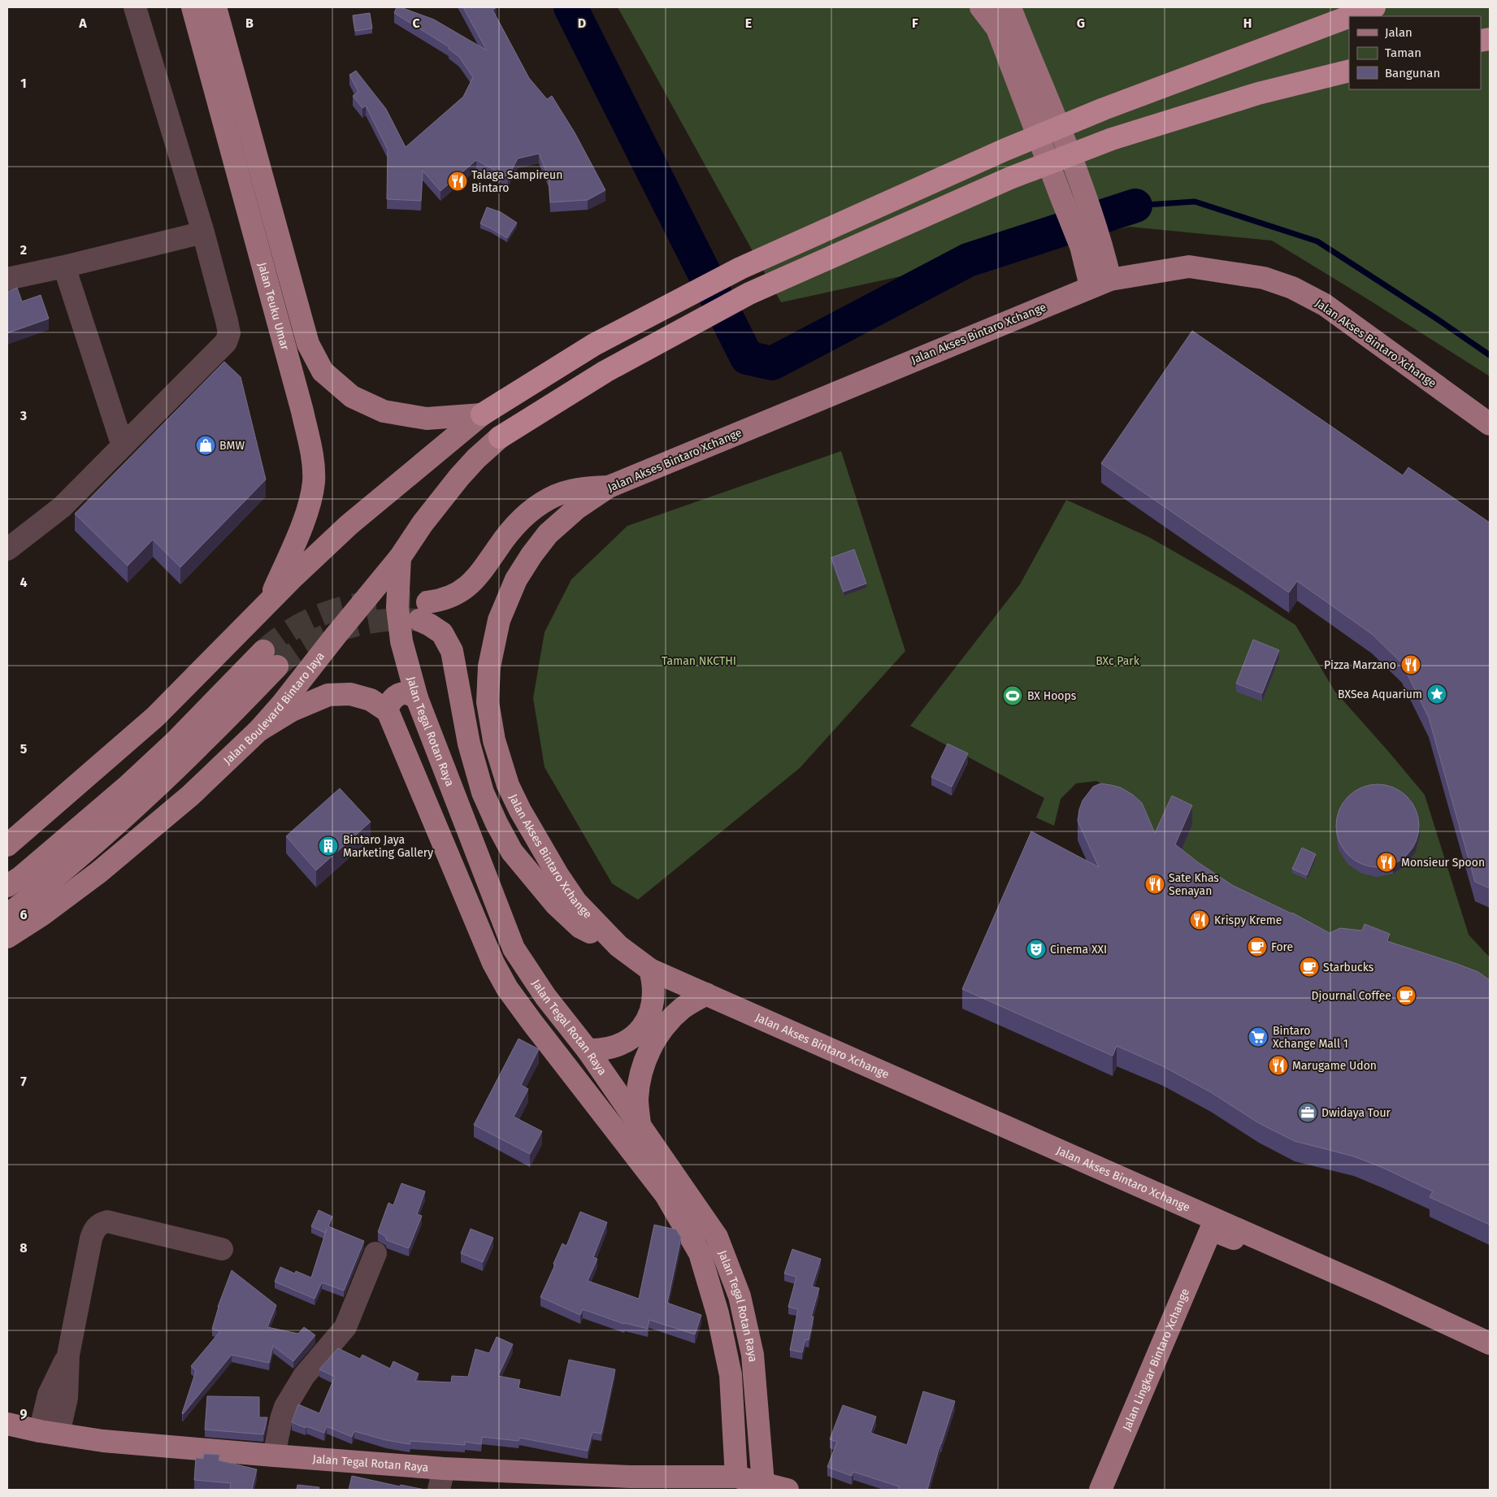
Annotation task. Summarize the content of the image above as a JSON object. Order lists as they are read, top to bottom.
{
  "streets": {
    "main road": [
      "Jalan Teuku Umar",
      "Jalan Akses Bintaro Xchange",
      "Jalan Boulevard Bintaro Jaya",
      "Jalan Tegal Rotan Raya",
      "Jalan Lingkar Bintaro Xchange"
    ]
  },
  "crossings": [
    ["Jalan Akses Bintaro Xchange", "Jalan Lingkar Bintaro Xchange"],
    ["Jalan Boulevard Bintaro Jaya", "Jalan Tegal Rotan Raya"]
  ],
  "parks": ["Taman NKCTHI", "BXc Park"],
  "places": {
    "restaurant": [
      "Talaga Sampireun Bintaro",
      "Pizza Marzano",
      "Monsieur Spoon",
      "Sate Khas Senayan",
      "Krispy Kreme",
      "Marugame Udon"
    ],
    "shop": ["BMW"],
    "place": ["BXSea Aquarium"],
    "sports": ["BX Hoops"],
    "building": ["Bintaro Jaya Marketing Gallery"],
    "cafe": ["Fore", "Starbucks", "Djournal Coffee"],
    "theatre": ["Cinema XXI"],
    "supermarket": ["Bintaro Xchange Mall 1"],
    "office": ["Dwidaya Tour"]
  },
  "legend": ["Jalan", "Taman", "Bangunan"],
  "grid": {
    "columns": [
      "A",
      "B",
      "C",
      "D",
      "E",
      "F",
      "G",
      "H"
    ],
    "rows": [
      "1",
      "2",
      "3",
      "4",
      "5",
      "6",
      "7",
      "8",
      "9"
    ]
  }
}
